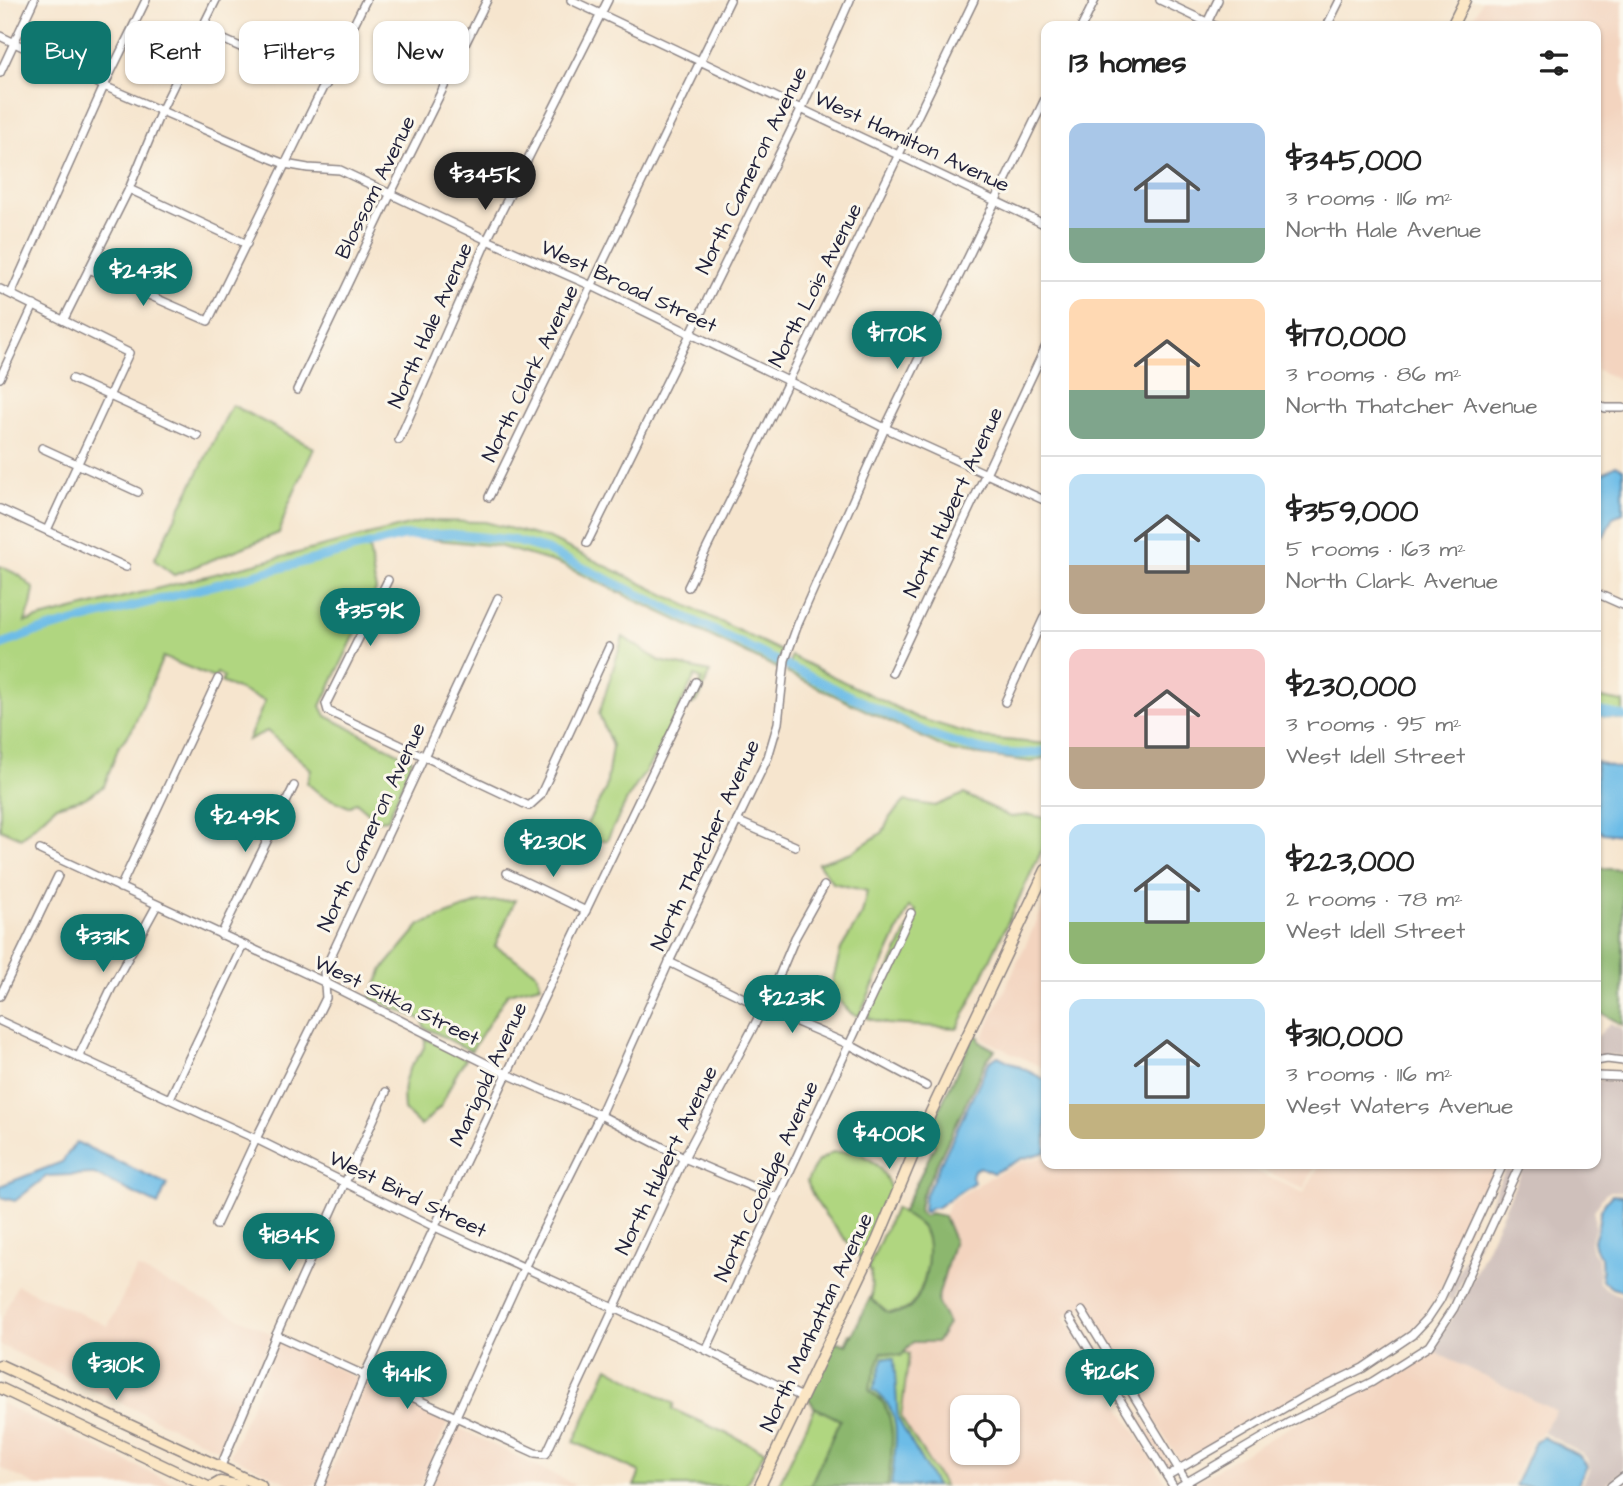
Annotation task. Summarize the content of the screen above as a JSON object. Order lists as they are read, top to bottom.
{
  "streets": {
    "street": [
      "West Hamilton Avenue",
      "North Cameron Avenue",
      "Blossom Avenue",
      "North Lois Avenue",
      "West Broad Street",
      "North Hale Avenue",
      "North Clark Avenue",
      "North Hubert Avenue",
      "North Thatcher Avenue",
      "West Sitka Street",
      "Marigold Avenue",
      "North Coolidge Avenue",
      "West Bird Street",
      "North Manhattan Avenue"
    ]
  },
  "crossings": [
    ["West Hamilton Avenue", "North Cameron Avenue"],
    ["West Hamilton Avenue", "North Lois Avenue"],
    ["West Hamilton Avenue", "North Hale Avenue"],
    ["West Hamilton Avenue", "North Clark Avenue"],
    ["West Hamilton Avenue", "North Thatcher Avenue"],
    ["North Cameron Avenue", "West Broad Street"],
    ["North Cameron Avenue", "West Sitka Street"],
    ["North Cameron Avenue", "West Bird Street"],
    ["Blossom Avenue", "West Broad Street"],
    ["North Lois Avenue", "West Broad Street"],
    ["West Broad Street", "North Hale Avenue"],
    ["West Broad Street", "North Clark Avenue"],
    ["West Broad Street", "North Hubert Avenue"],
    ["West Broad Street", "North Thatcher Avenue"],
    ["North Hubert Avenue", "North Thatcher Avenue"],
    ["North Hubert Avenue", "West Sitka Street"],
    ["North Hubert Avenue", "West Bird Street"],
    ["North Thatcher Avenue", "West Sitka Street"],
    ["North Thatcher Avenue", "West Bird Street"],
    ["West Sitka Street", "Marigold Avenue"],
    ["West Sitka Street", "North Coolidge Avenue"],
    ["Marigold Avenue", "West Bird Street"],
    ["North Coolidge Avenue", "West Bird Street"],
    ["West Bird Street", "North Manhattan Avenue"]
  ],
  "page": {
    "chip": [
      "Buy",
      "Rent",
      "Filters",
      "New"
    ],
    "heading": "13 homes",
    "list": [
      {
        "name": "$345,000",
        "note": "3 rooms · 116 m² · North Hale Avenue"
      },
      {
        "name": "$170,000",
        "note": "3 rooms · 86 m² · North Thatcher Avenue"
      },
      {
        "name": "$359,000",
        "note": "5 rooms · 163 m² · North Clark Avenue"
      },
      {
        "name": "$230,000",
        "note": "3 rooms · 95 m² · West Idell Street"
      },
      {
        "name": "$223,000",
        "note": "2 rooms · 78 m² · West Idell Street"
      },
      {
        "name": "$310,000",
        "note": "3 rooms · 116 m² · West Waters Avenue"
      }
    ],
    "price": [
      "$345K",
      "$243K",
      "$170K",
      "$359K",
      "$249K",
      "$230K",
      "$331K",
      "$223K",
      "$400K",
      "$184K",
      "$310K",
      "$126K",
      "$141K"
    ]
  }
}
